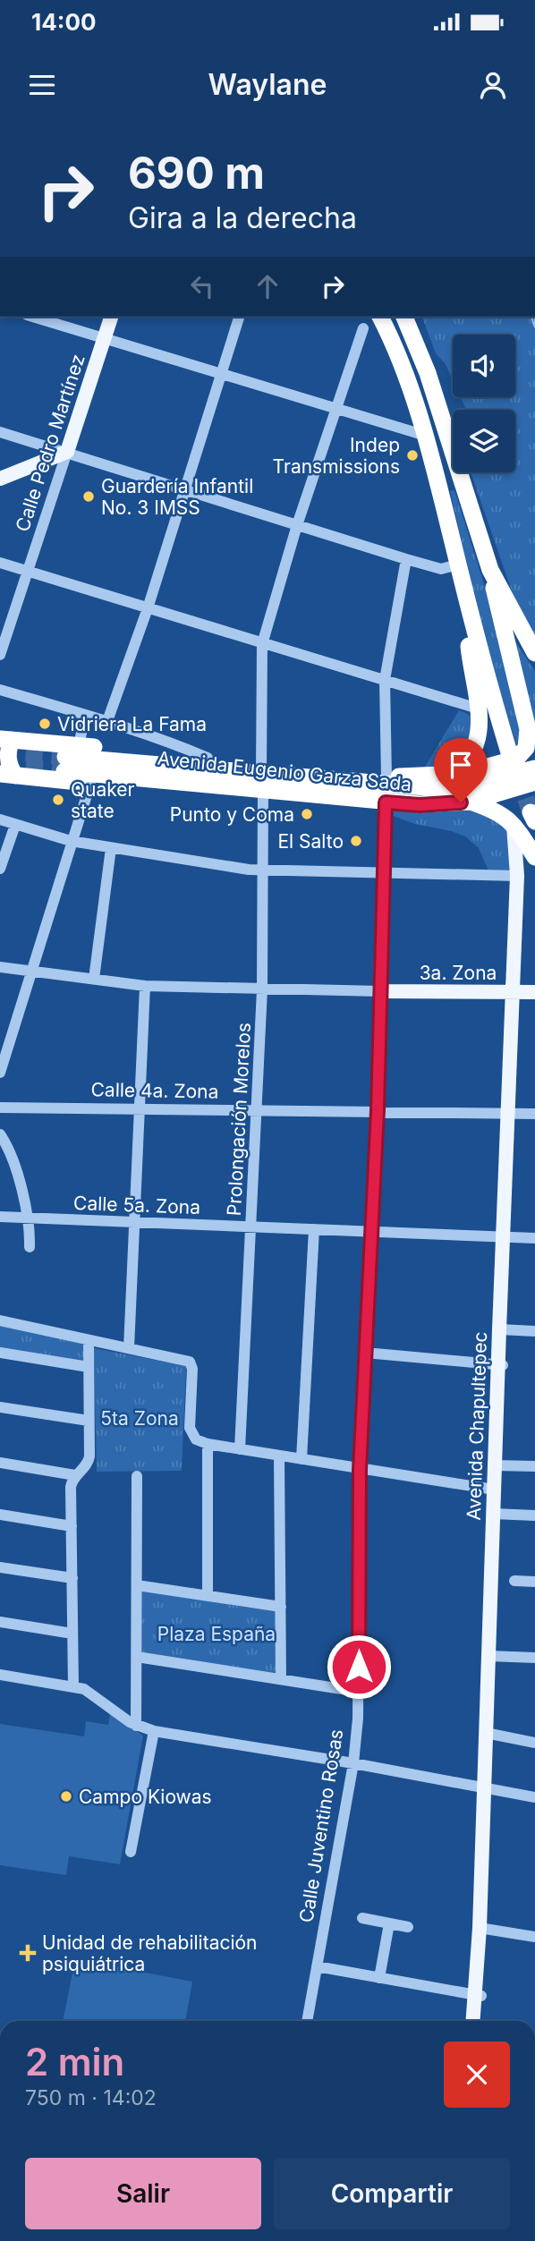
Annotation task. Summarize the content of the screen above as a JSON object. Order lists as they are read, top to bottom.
{
  "streets": {
    "highway": ["Avenida Eugenio Garza Sada"],
    "main road": [
      "Calle Pedro Martínez",
      "3a. Zona",
      "Avenida Chapultepec",
      "Calle Juventino Rosas"
    ],
    "street": ["Calle 4a. Zona", "Prolongación Morelos", "Calle 5a. Zona"]
  },
  "crossings": [
    ["Avenida Eugenio Garza Sada", "Prolongación Morelos"],
    ["Avenida Eugenio Garza Sada", "Calle Juventino Rosas"],
    ["3a. Zona", "Avenida Chapultepec"],
    ["3a. Zona", "Calle Juventino Rosas"],
    ["Calle 4a. Zona", "Prolongación Morelos"],
    ["Calle 4a. Zona", "Avenida Chapultepec"],
    ["Calle 4a. Zona", "Calle Juventino Rosas"],
    ["Prolongación Morelos", "Calle 5a. Zona"],
    ["Calle 5a. Zona", "Avenida Chapultepec"],
    ["Calle 5a. Zona", "Calle Juventino Rosas"]
  ],
  "parks": ["5ta Zona", "Plaza España"],
  "places": {
    "other": [
      "Indep Transmissions",
      "Guardería Infantil No. 3 IMSS",
      "Vidriera La Fama",
      "Quaker state",
      "Punto y Coma",
      "El Salto",
      "Campo Kiowas"
    ],
    "health": ["Unidad de rehabilitación psiquiátrica"]
  },
  "page": {
    "status": "14:00",
    "header": "Waylane",
    "turn": ["690 m", "Gira a la derecha"],
    "heading": ["2 min", "750 m · 14:02"],
    "buttons": ["Salir", "Compartir"]
  }
}
